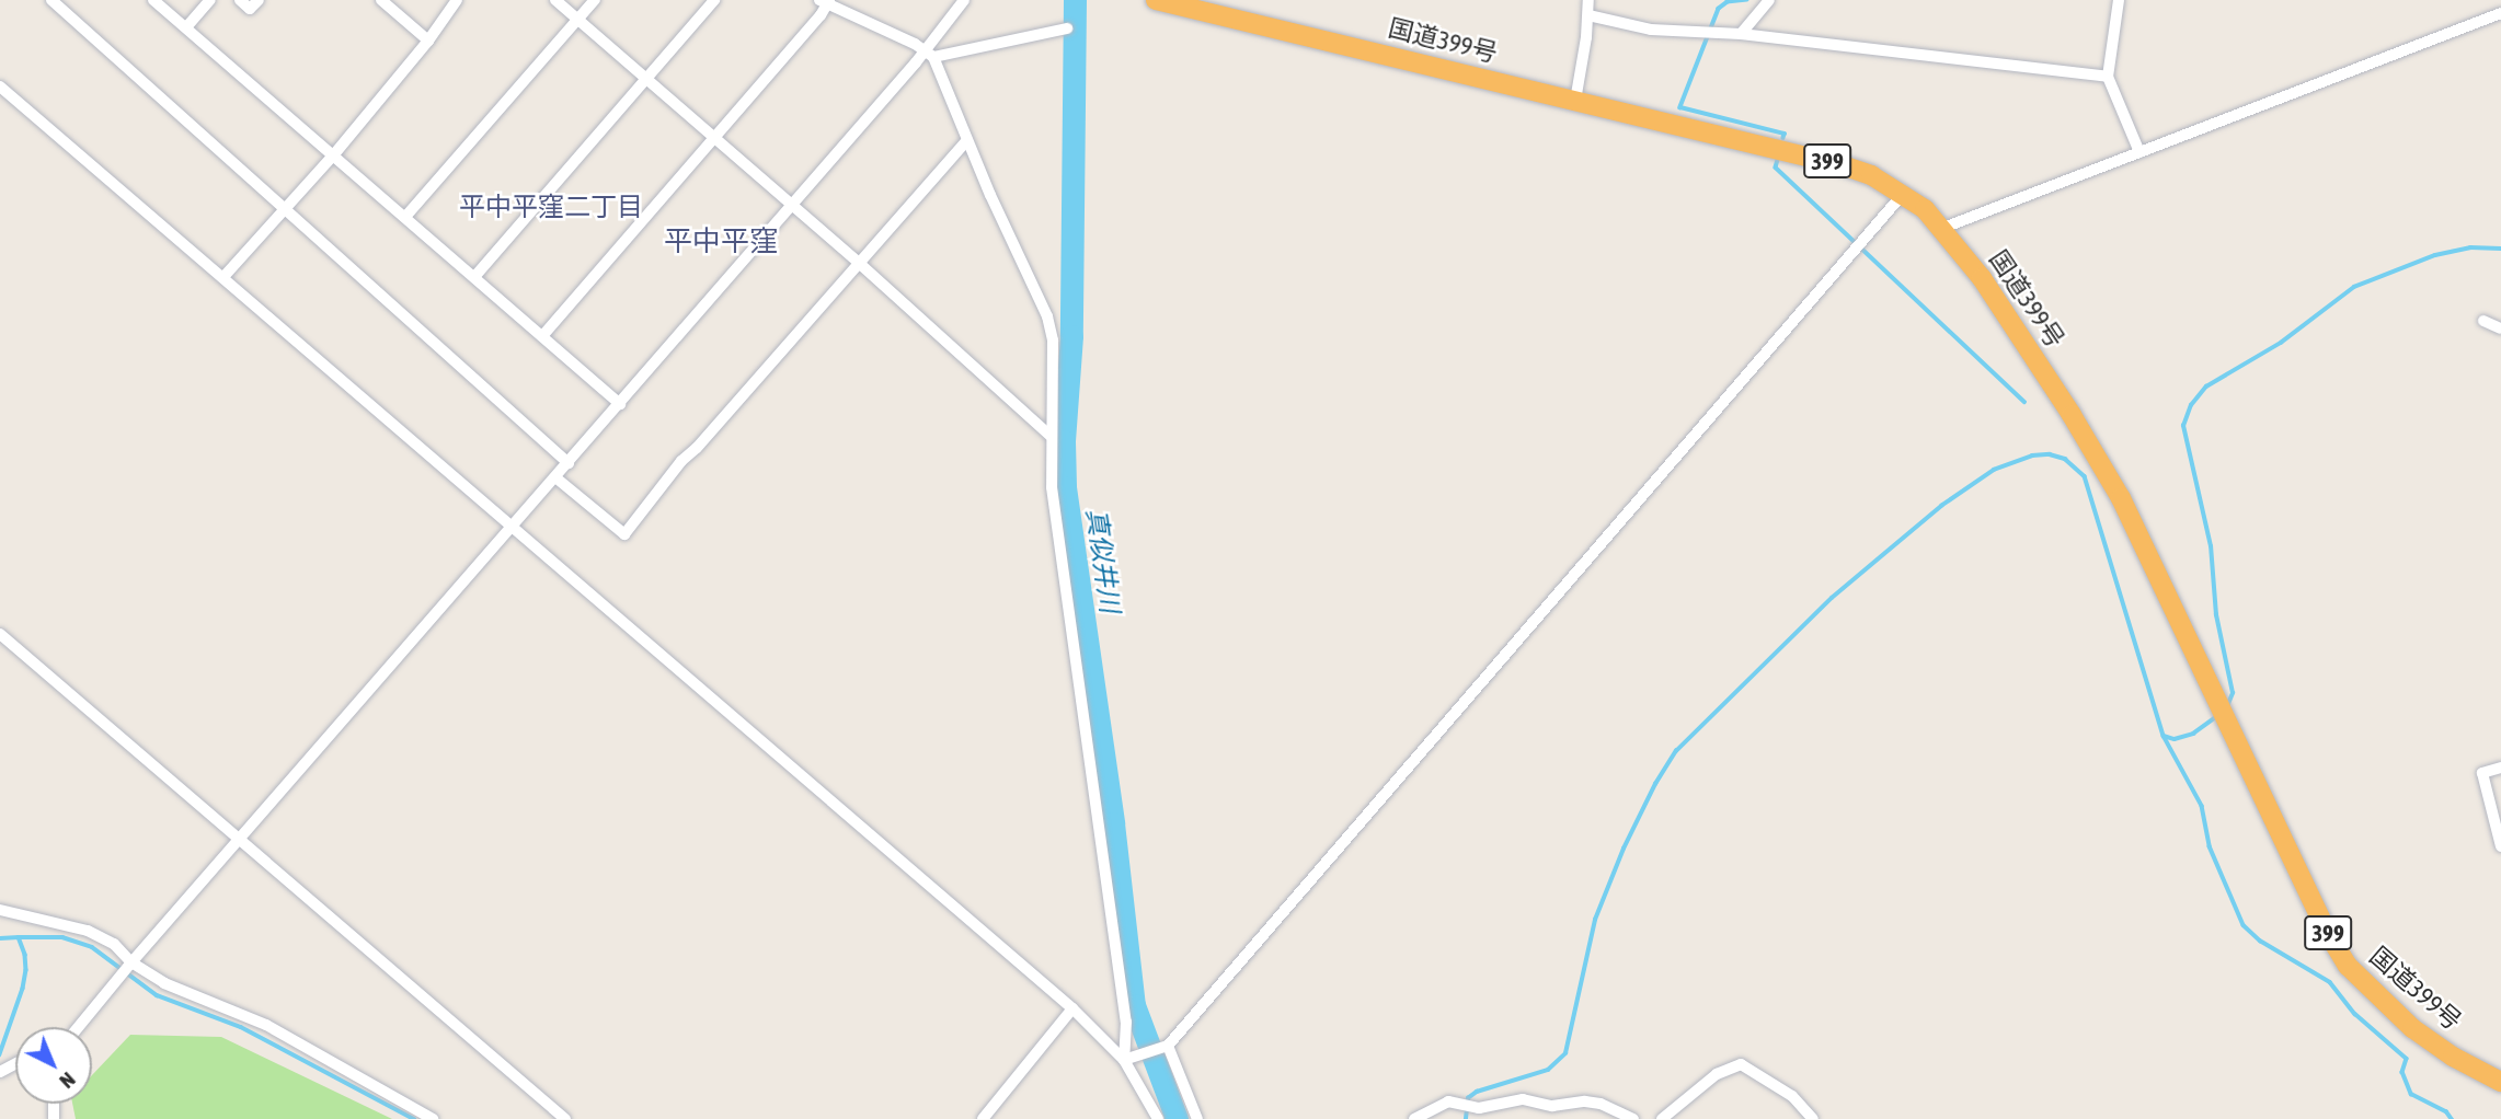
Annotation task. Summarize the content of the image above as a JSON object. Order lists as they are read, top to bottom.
{
  "streets": {
    "highway": ["国道399号", "399"]
  },
  "districts": ["平中平窪二丁目", "平中平窪"],
  "water": ["真似井川"],
  "north": "bottom right"
}
